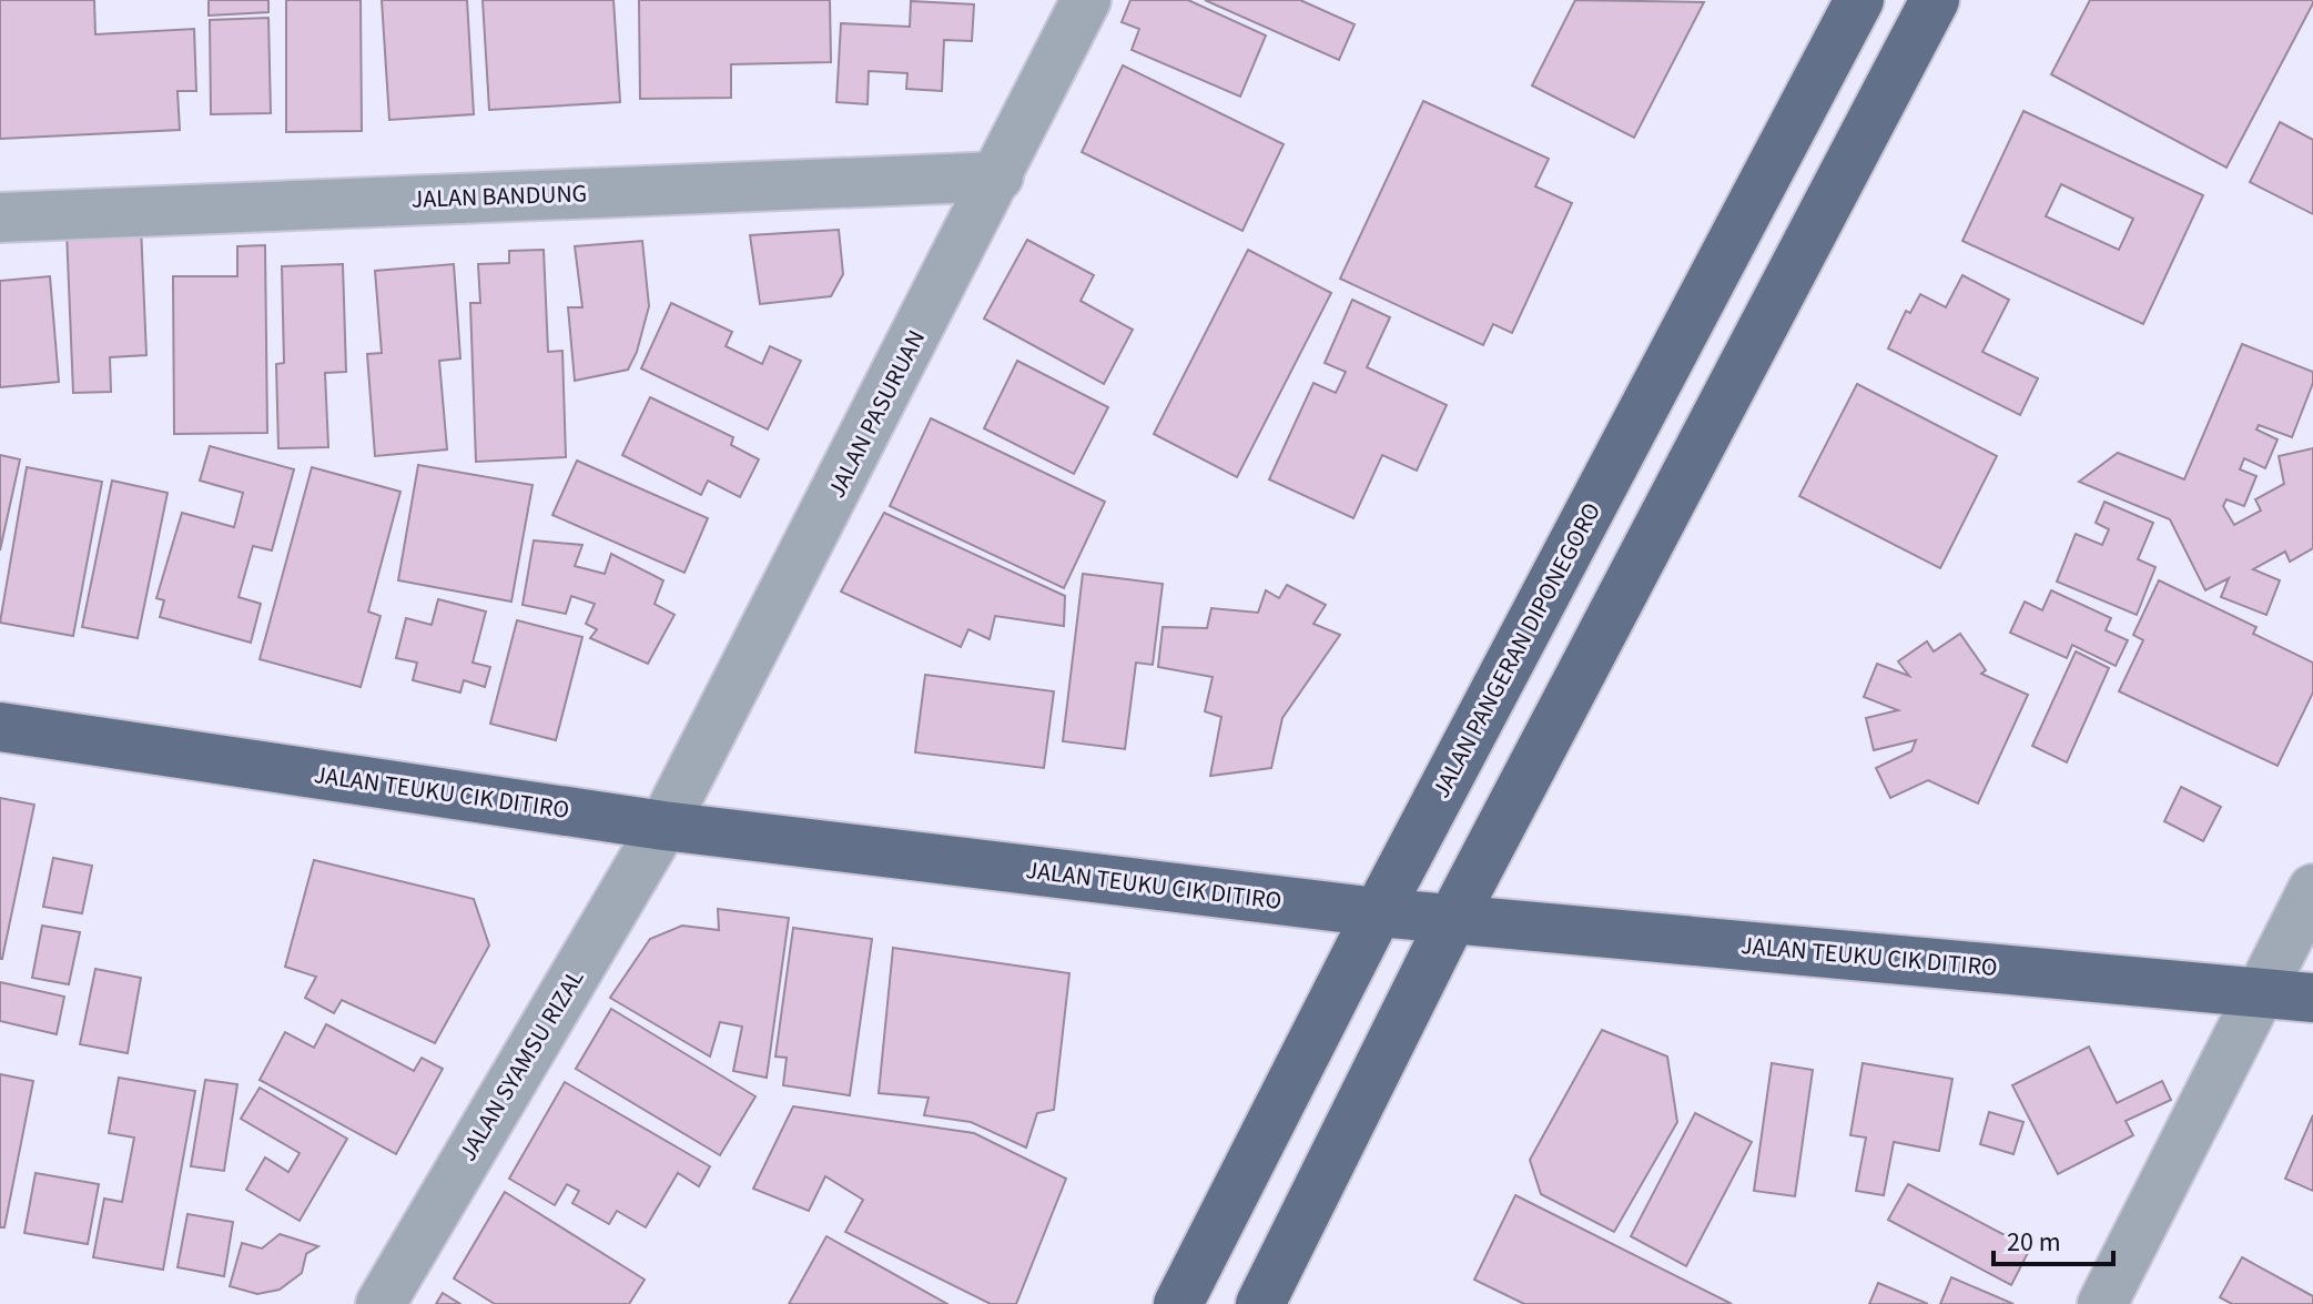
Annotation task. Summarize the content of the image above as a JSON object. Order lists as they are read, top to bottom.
{
  "streets": {
    "main road": ["JALAN PANGERAN DIPONEGORO", "JALAN TEUKU CIK DITIRO"],
    "street": ["JALAN BANDUNG", "JALAN PASURUAN", "JALAN SYAMSU RIZAL"]
  },
  "crossings": [
    ["JALAN BANDUNG", "JALAN PASURUAN"],
    ["JALAN PASURUAN", "JALAN TEUKU CIK DITIRO"],
    ["JALAN PASURUAN", "JALAN SYAMSU RIZAL"],
    ["JALAN PANGERAN DIPONEGORO", "JALAN TEUKU CIK DITIRO"],
    ["JALAN TEUKU CIK DITIRO", "JALAN SYAMSU RIZAL"]
  ],
  "scale_bar": "20 m"
}
